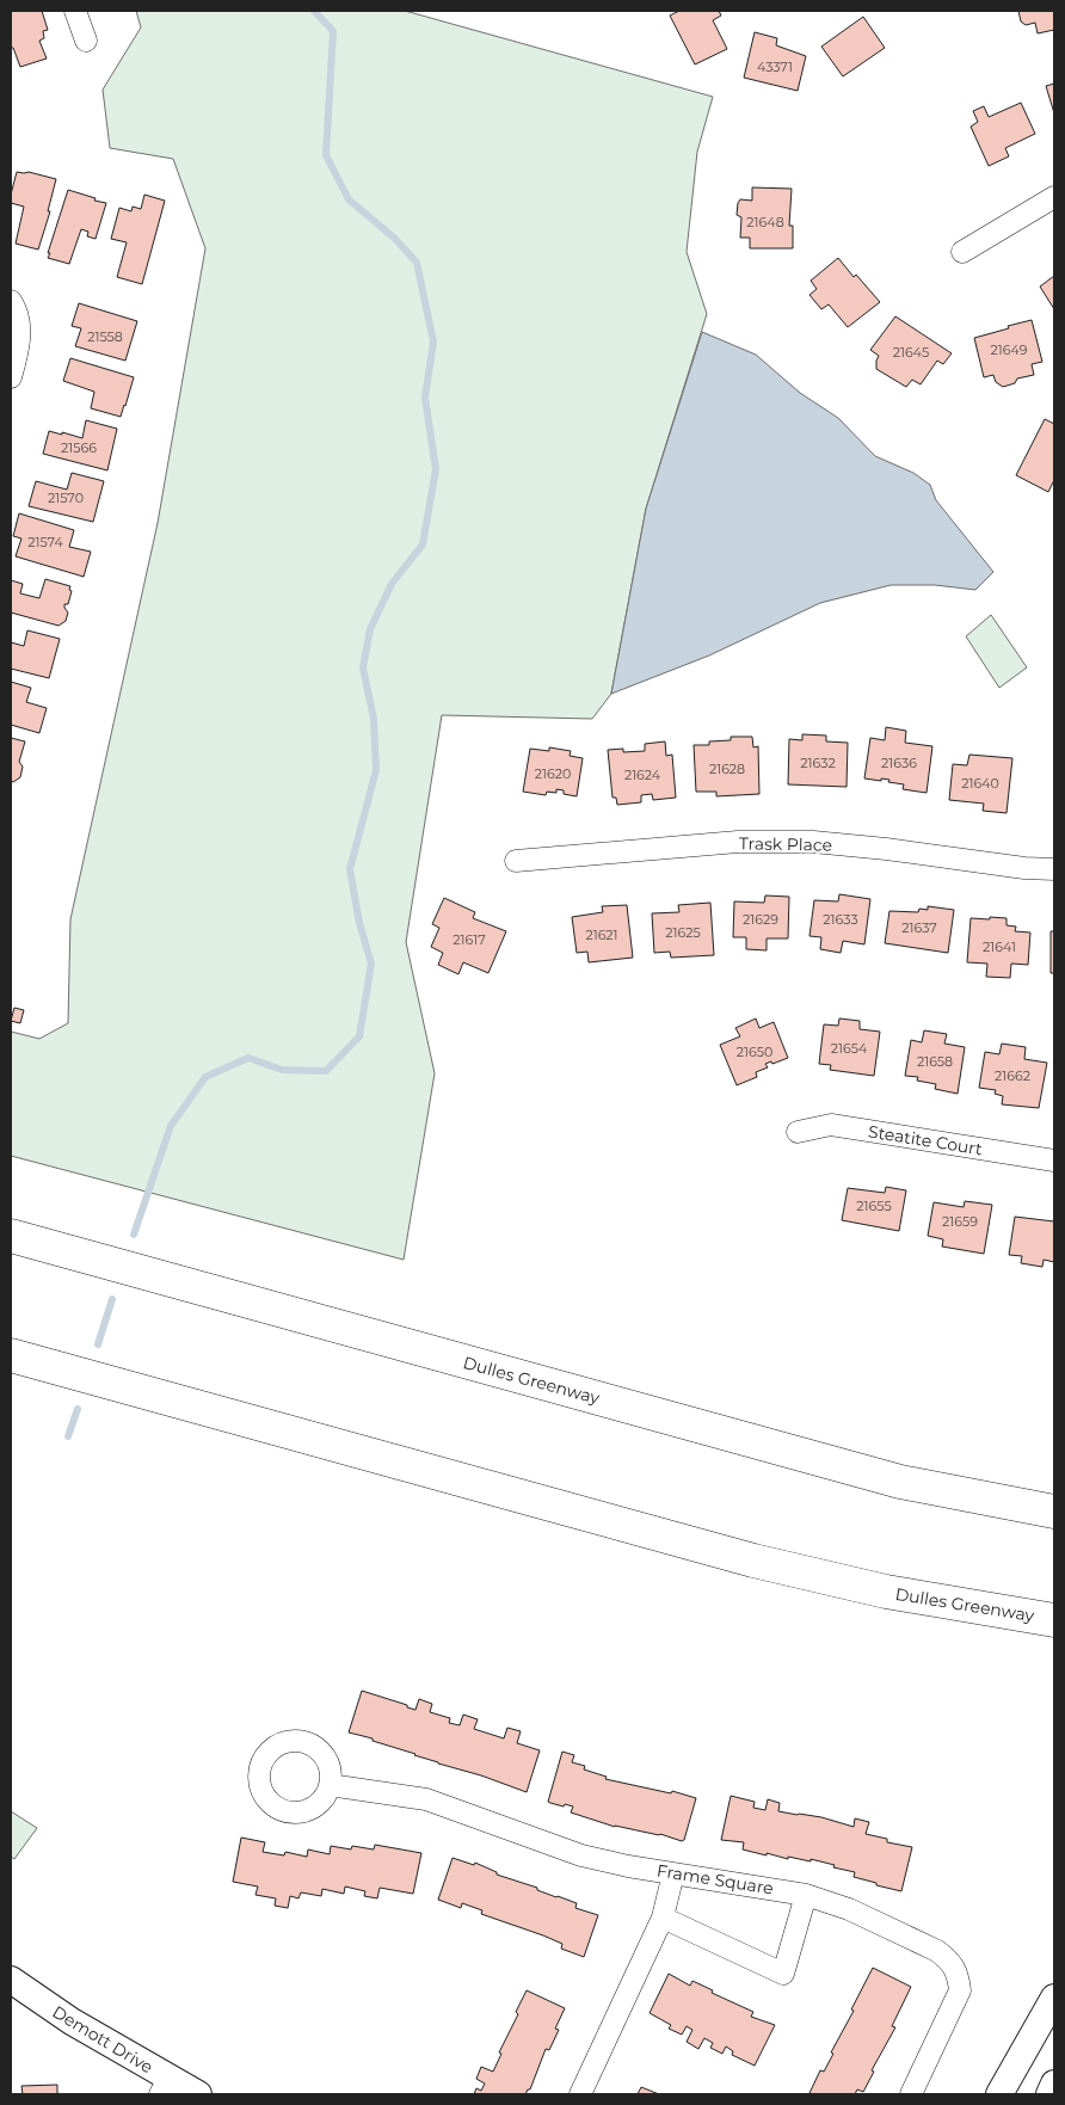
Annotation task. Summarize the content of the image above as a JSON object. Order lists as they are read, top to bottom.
{
  "streets": {
    "highway": ["Dulles Greenway"],
    "street": [
      "Trask Place",
      "Steatite Court",
      "Frame Square",
      "Demott Drive"
    ]
  },
  "house_numbers": [
    "43371",
    "21648",
    "21558",
    "21649",
    "21645",
    "21566",
    "21570",
    "21574",
    "21632",
    "21636",
    "21628",
    "21620",
    "21624",
    "21640",
    "21629",
    "21633",
    "21637",
    "21625",
    "21621",
    "21617",
    "21641",
    "21654",
    "21650",
    "21658",
    "21662",
    "21655",
    "21659"
  ]
}
